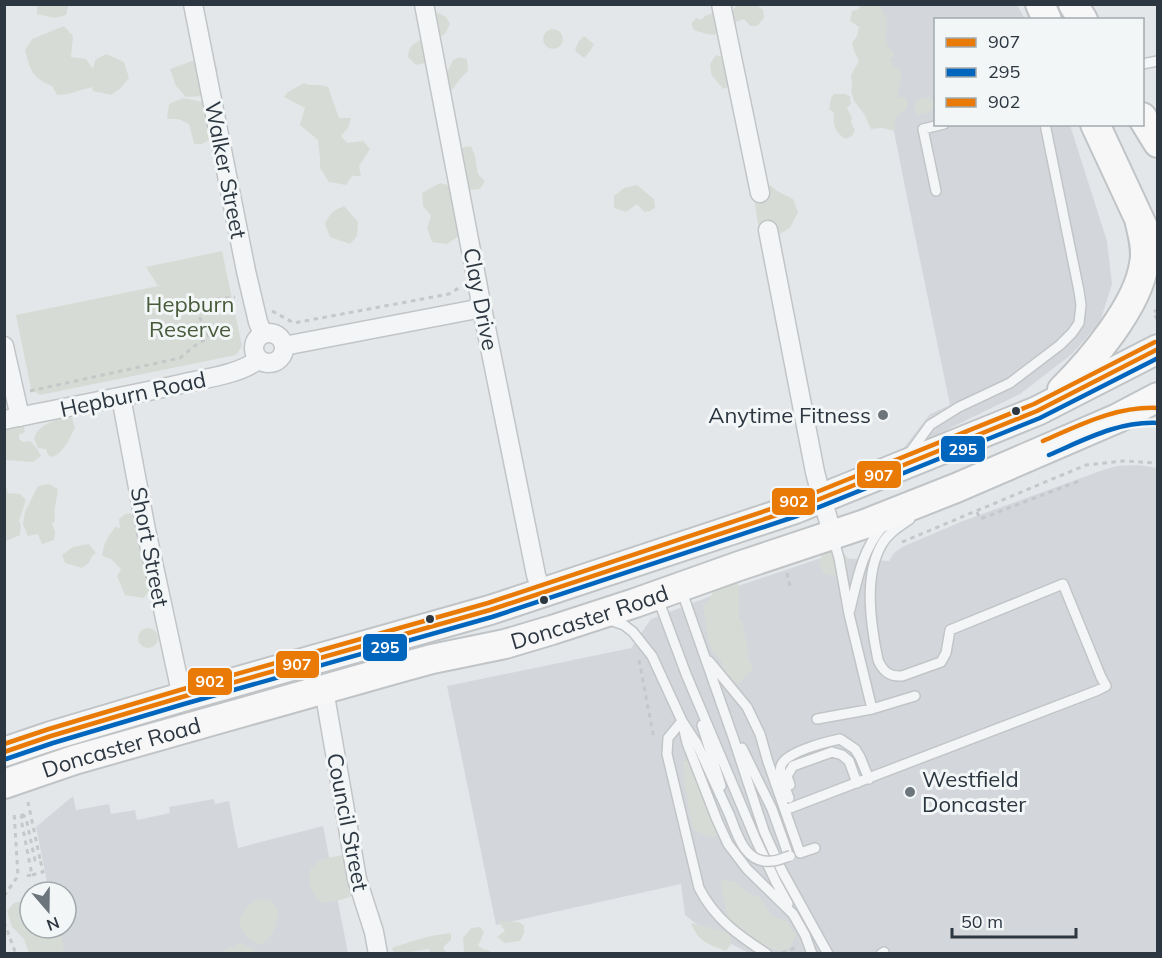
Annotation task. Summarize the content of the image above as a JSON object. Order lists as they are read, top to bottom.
{
  "streets": {
    "main road": ["Doncaster Road"],
    "street": [
      "Walker Street",
      "Clay Drive",
      "Hepburn Road",
      "Short Street",
      "Council Street"
    ]
  },
  "crossings": [
    ["Walker Street", "Hepburn Road"],
    ["Clay Drive", "Doncaster Road"],
    ["Hepburn Road", "Short Street"],
    ["Short Street", "Doncaster Road"],
    ["Doncaster Road", "Council Street"]
  ],
  "parks": ["Hepburn Reserve"],
  "places": ["Anytime Fitness", "Westfield Doncaster"],
  "lines": ["transit line 902", "transit line 907", "transit line 295"],
  "legend": ["907", "295", "902"],
  "scale_bar": "50 m",
  "north": "bottom"
}
